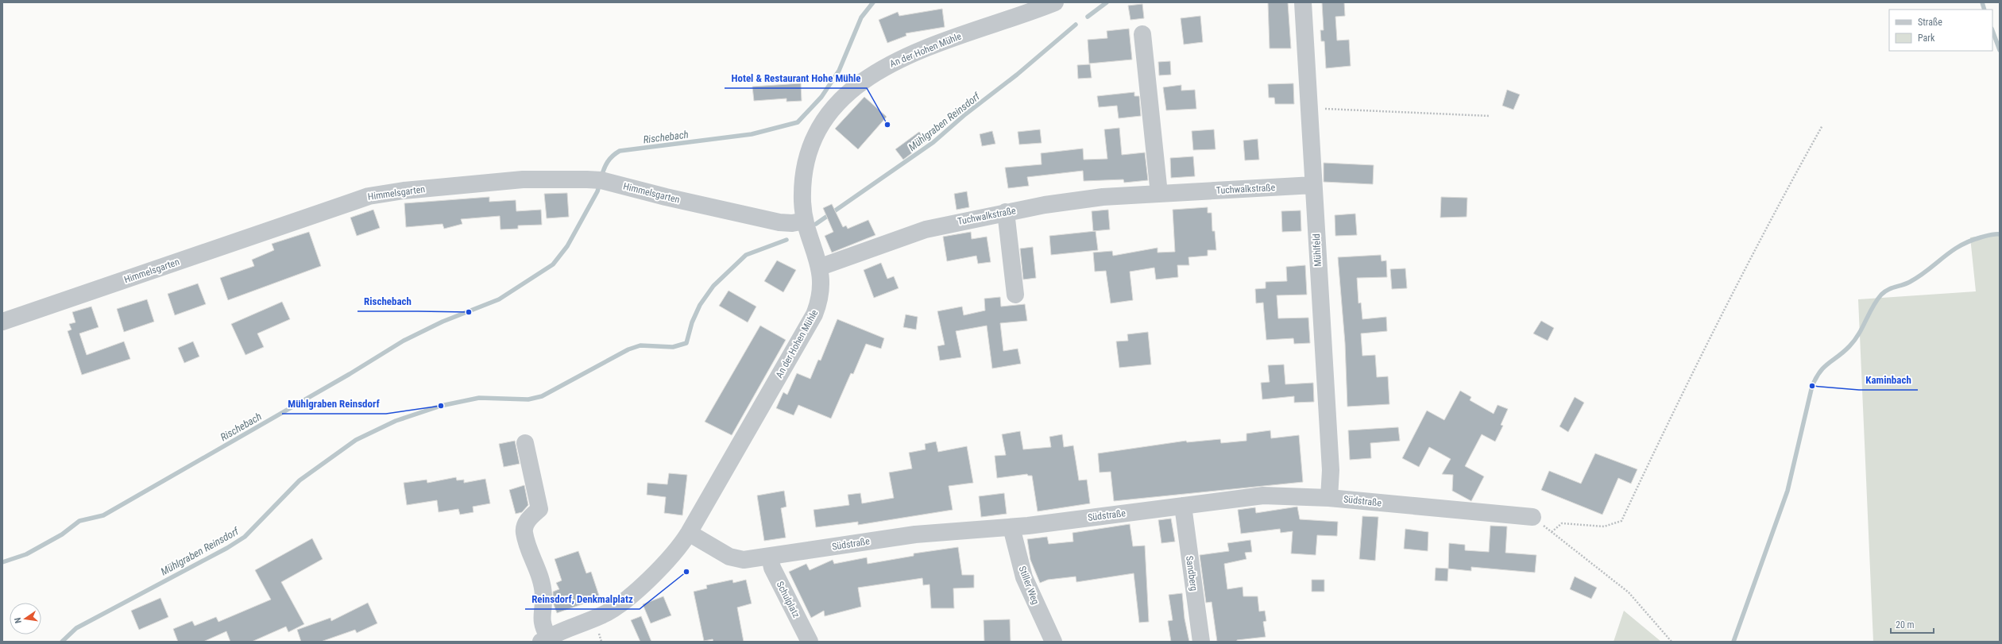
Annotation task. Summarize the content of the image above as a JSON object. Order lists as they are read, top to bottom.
{
  "streets": {
    "street": [
      "An der Hohen Mühle",
      "Tuchwalkstraße",
      "Himmelsgarten",
      "Mühlfeld",
      "Südstraße",
      "Sandberg",
      "Stiller Weg",
      "Schulplatz"
    ]
  },
  "crossings": [
    ["An der Hohen Mühle", "Tuchwalkstraße"],
    ["An der Hohen Mühle", "Himmelsgarten"],
    ["An der Hohen Mühle", "Südstraße"],
    ["Tuchwalkstraße", "Mühlfeld"],
    ["Mühlfeld", "Südstraße"],
    ["Südstraße", "Sandberg"],
    ["Südstraße", "Stiller Weg"],
    ["Südstraße", "Schulplatz"]
  ],
  "water": ["Mühlgraben Reinsdorf", "Rischebach"],
  "places": [
    "Hotel & Restaurant Hohe Mühle",
    "Rischebach",
    "Kaminbach",
    "Mühlgraben Reinsdorf",
    "Reinsdorf, Denkmalplatz"
  ],
  "legend": ["Straße", "Park"],
  "scale_bar": "20 m",
  "north": "left"
}
